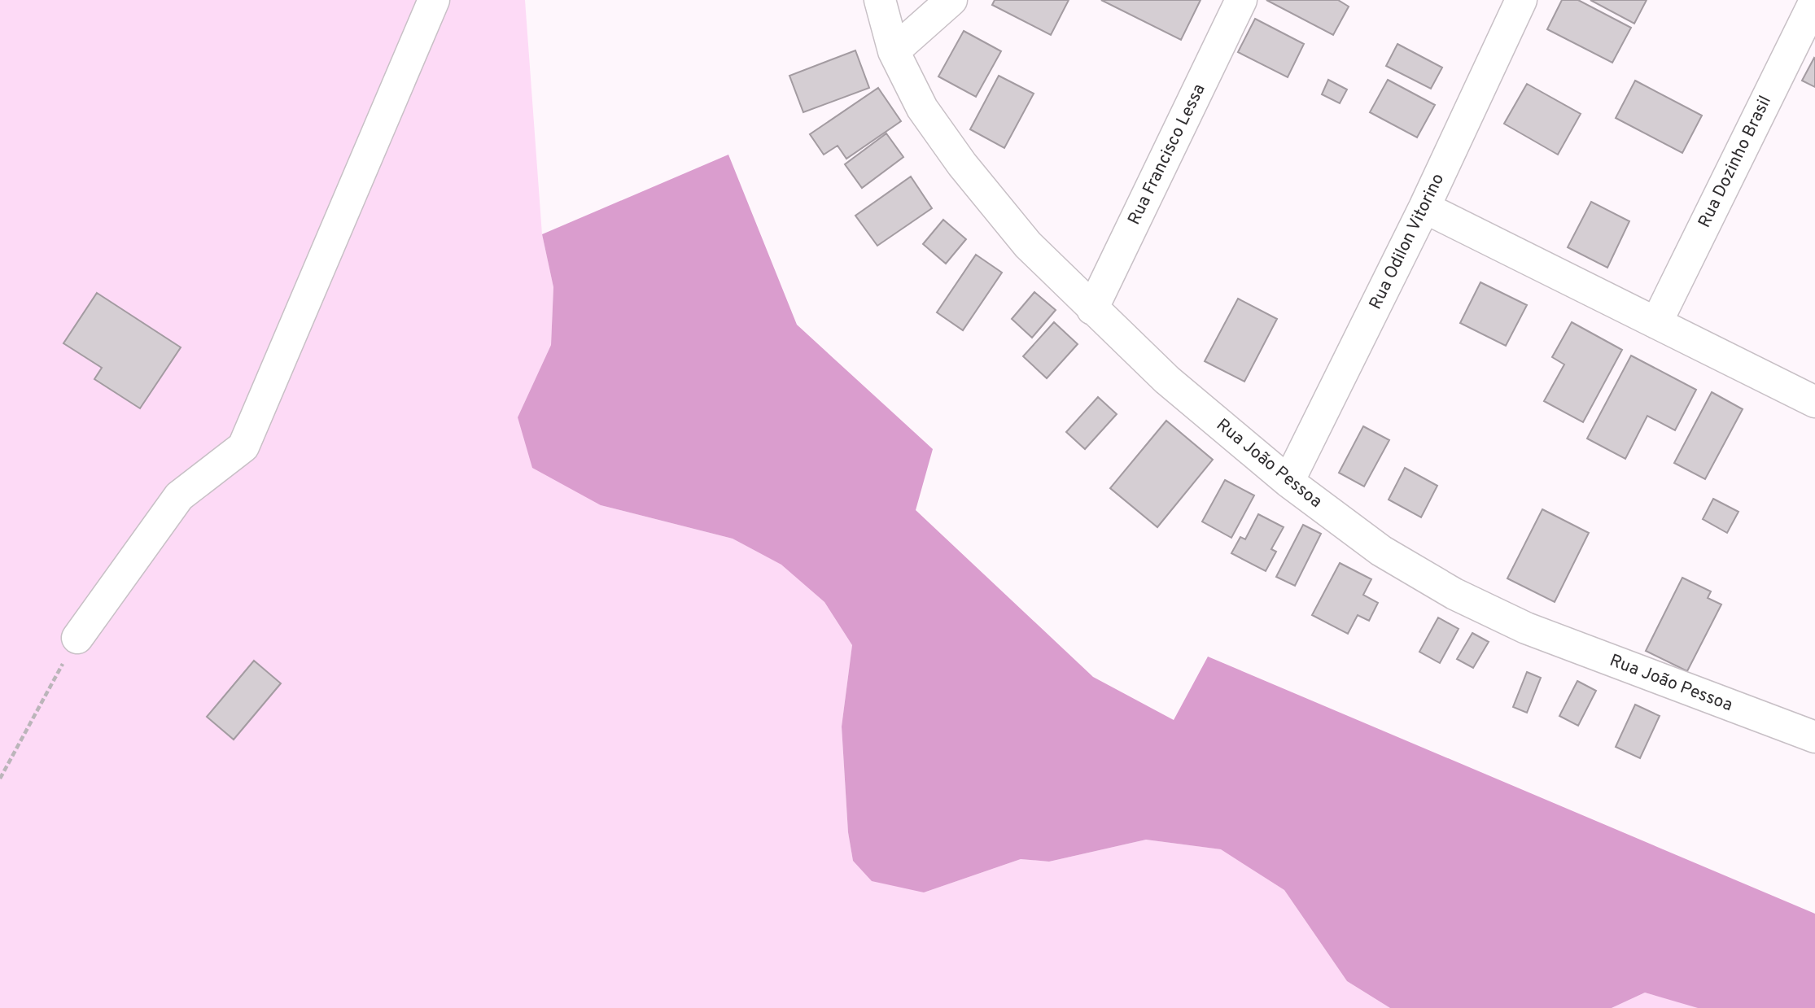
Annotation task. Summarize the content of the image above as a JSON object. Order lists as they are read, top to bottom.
{
  "streets": {
    "street": [
      "Rua Francisco Lessa",
      "Rua Dozinho Brasil",
      "Rua Odilon Vitorino",
      "Rua João Pessoa"
    ]
  },
  "crossings": [
    ["Rua Francisco Lessa", "Rua João Pessoa"],
    ["Rua Odilon Vitorino", "Rua João Pessoa"]
  ]
}
